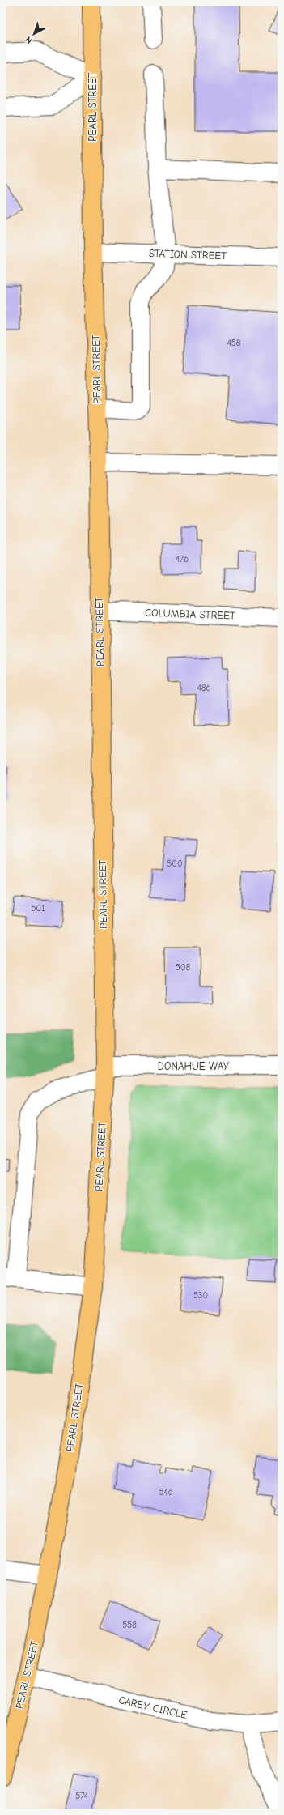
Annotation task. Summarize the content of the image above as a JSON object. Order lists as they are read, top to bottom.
{
  "streets": {
    "main road": ["PEARL STREET"],
    "street": [
      "STATION STREET",
      "COLUMBIA STREET",
      "DONAHUE WAY",
      "CAREY CIRCLE"
    ]
  },
  "crossings": [
    ["PEARL STREET", "STATION STREET"],
    ["PEARL STREET", "COLUMBIA STREET"],
    ["PEARL STREET", "DONAHUE WAY"],
    ["PEARL STREET", "CAREY CIRCLE"]
  ],
  "house_numbers": [
    "458",
    "476",
    "486",
    "500",
    "501",
    "508",
    "530",
    "546",
    "558",
    "574"
  ],
  "north": "bottom left"
}
